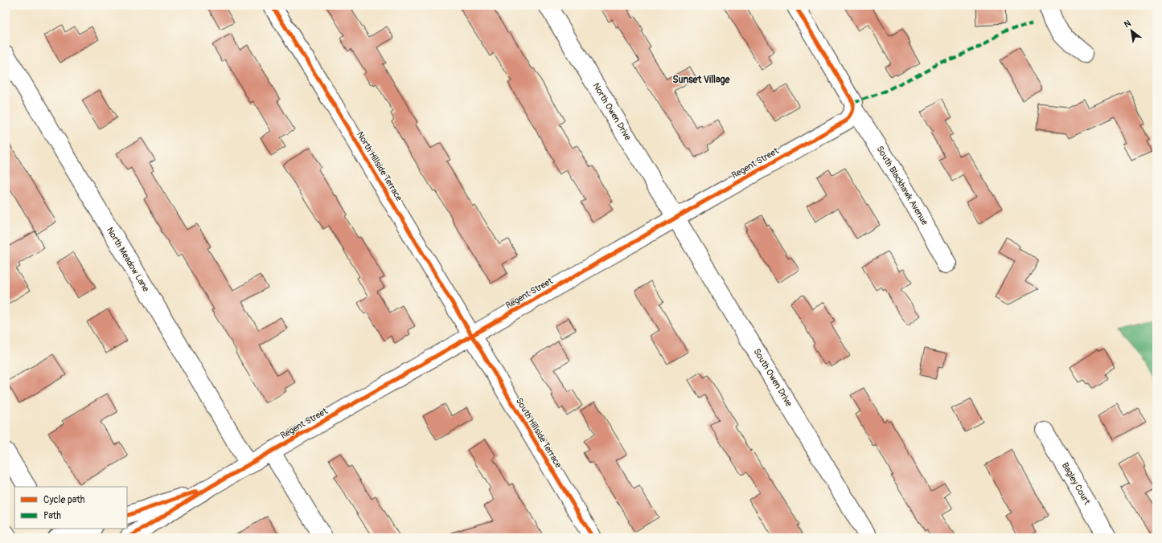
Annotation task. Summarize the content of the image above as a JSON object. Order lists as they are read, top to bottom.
{
  "streets": {
    "street": [
      "North Owen Drive",
      "Regent Street",
      "North Hillside Terrace",
      "South Blackhawk Avenue",
      "North Meadow Lane",
      "South Owen Drive",
      "South Hillside Terrace",
      "Bagley Court"
    ]
  },
  "crossings": [
    ["North Owen Drive", "Regent Street"],
    ["North Owen Drive", "South Owen Drive"],
    ["Regent Street", "North Hillside Terrace"],
    ["Regent Street", "South Blackhawk Avenue"],
    ["Regent Street", "North Meadow Lane"],
    ["Regent Street", "South Owen Drive"],
    ["Regent Street", "South Hillside Terrace"],
    ["North Hillside Terrace", "South Hillside Terrace"]
  ],
  "districts": ["Sunset Village"],
  "legend": ["Cycle path", "Path"],
  "north": "top left"
}
